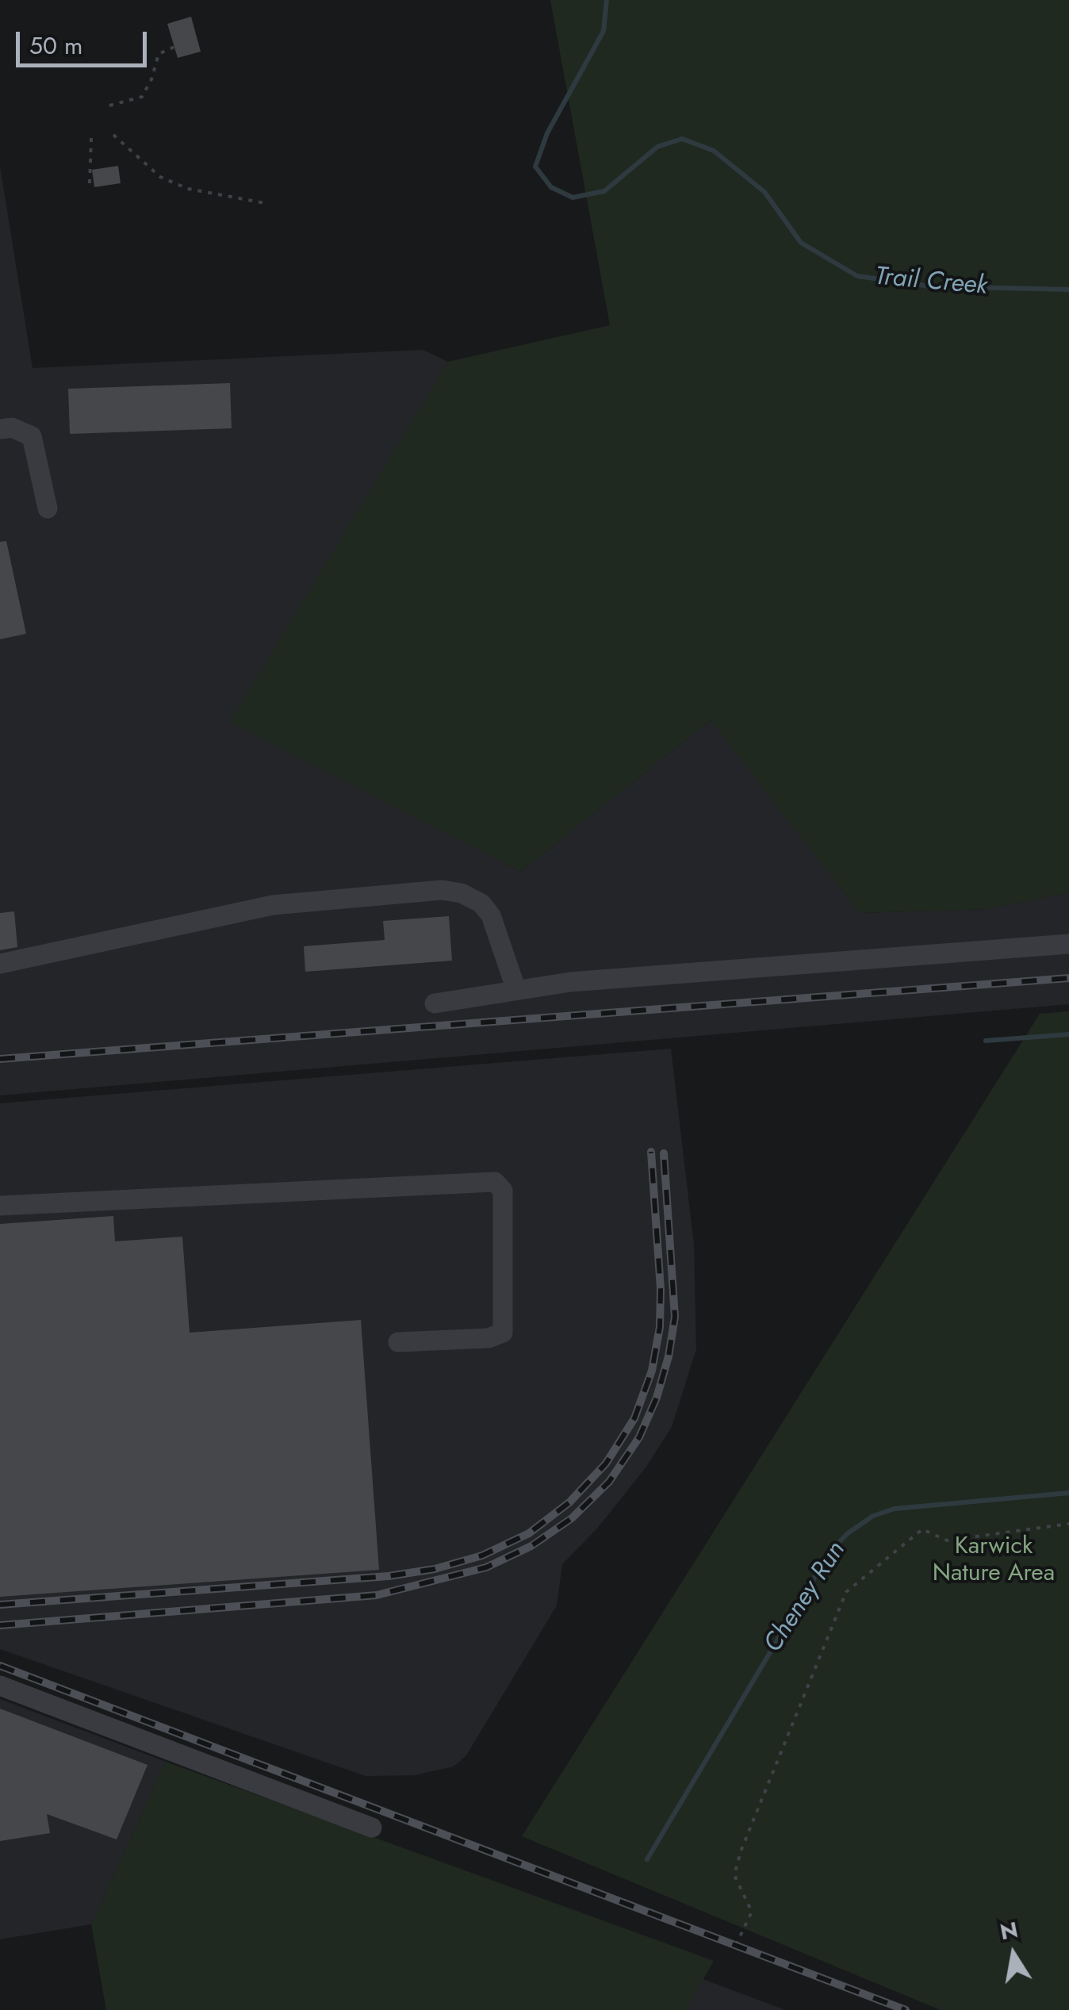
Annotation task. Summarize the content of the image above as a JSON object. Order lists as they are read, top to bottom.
{
  "water": ["Trail Creek", "Cheney Run"],
  "parks": ["Karwick Nature Area"],
  "scale_bar": "50 m",
  "north": "top"
}
